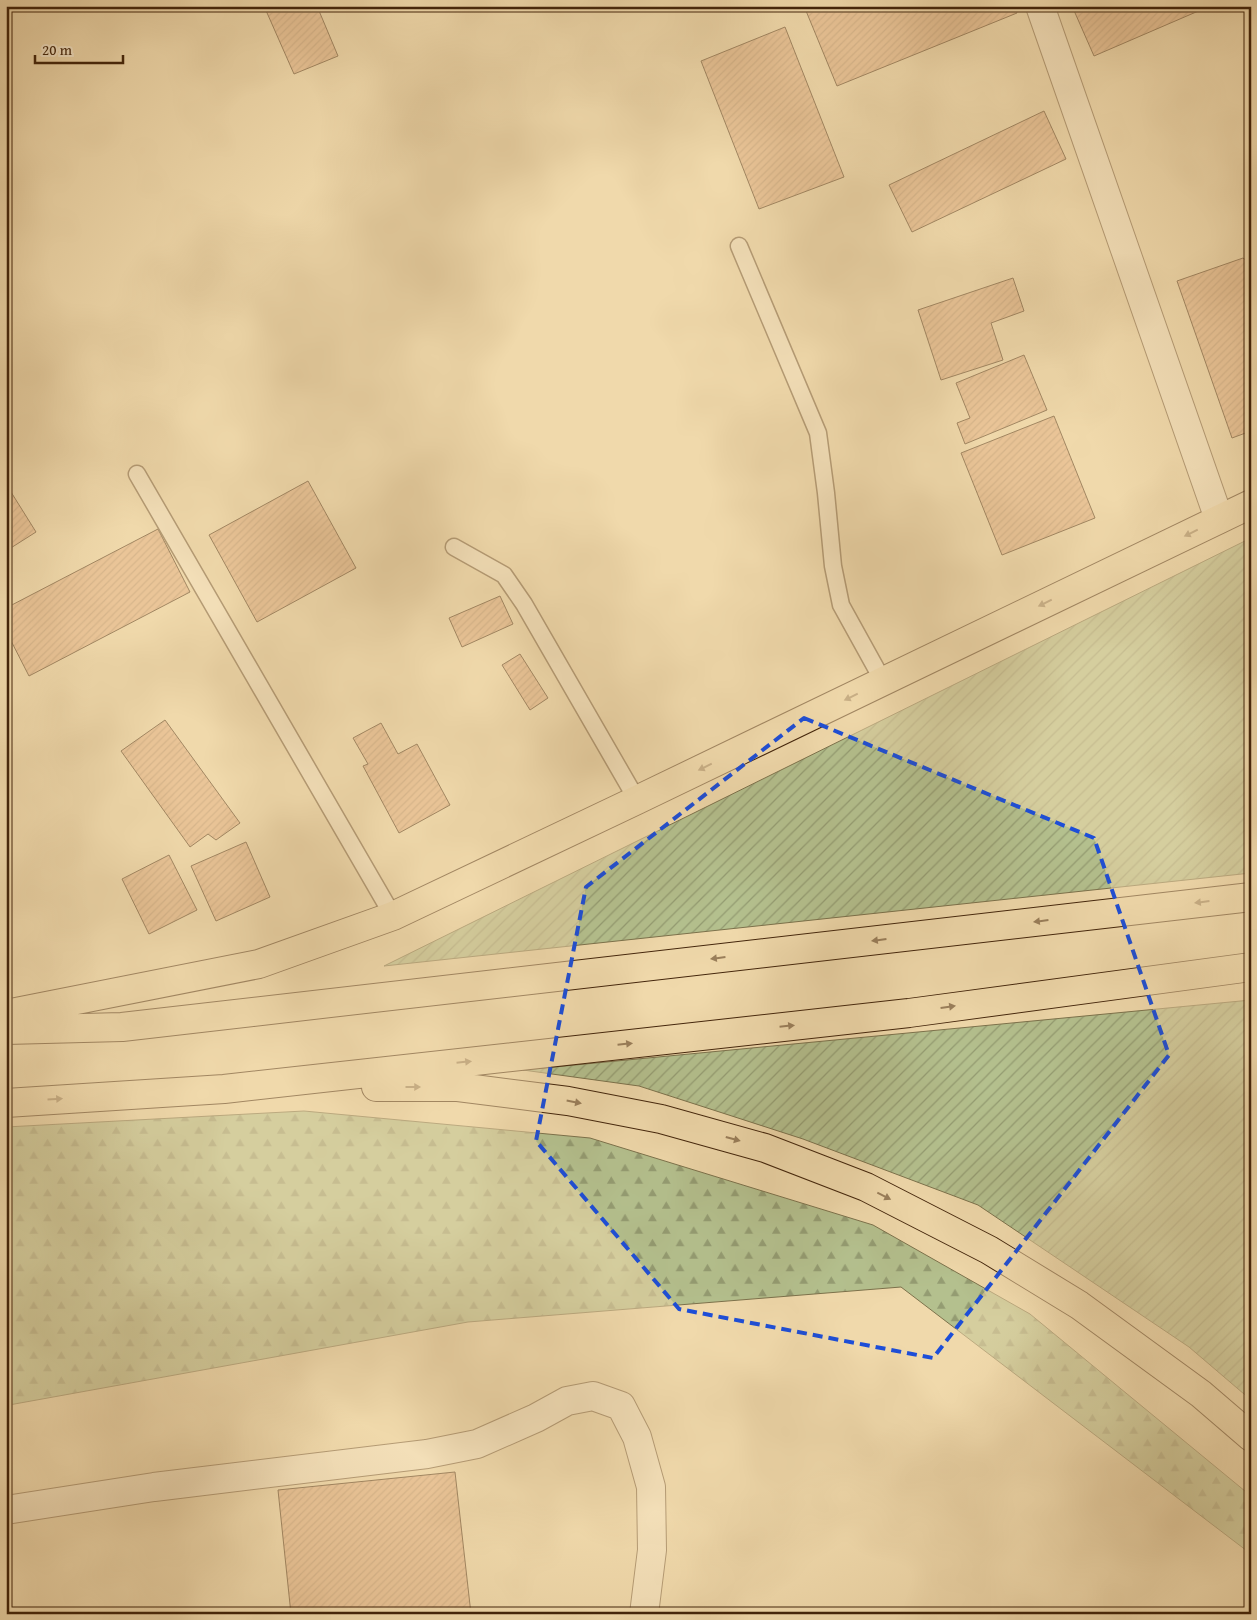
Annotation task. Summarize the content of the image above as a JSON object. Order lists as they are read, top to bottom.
{
  "scale_bar": "20 m"
}
